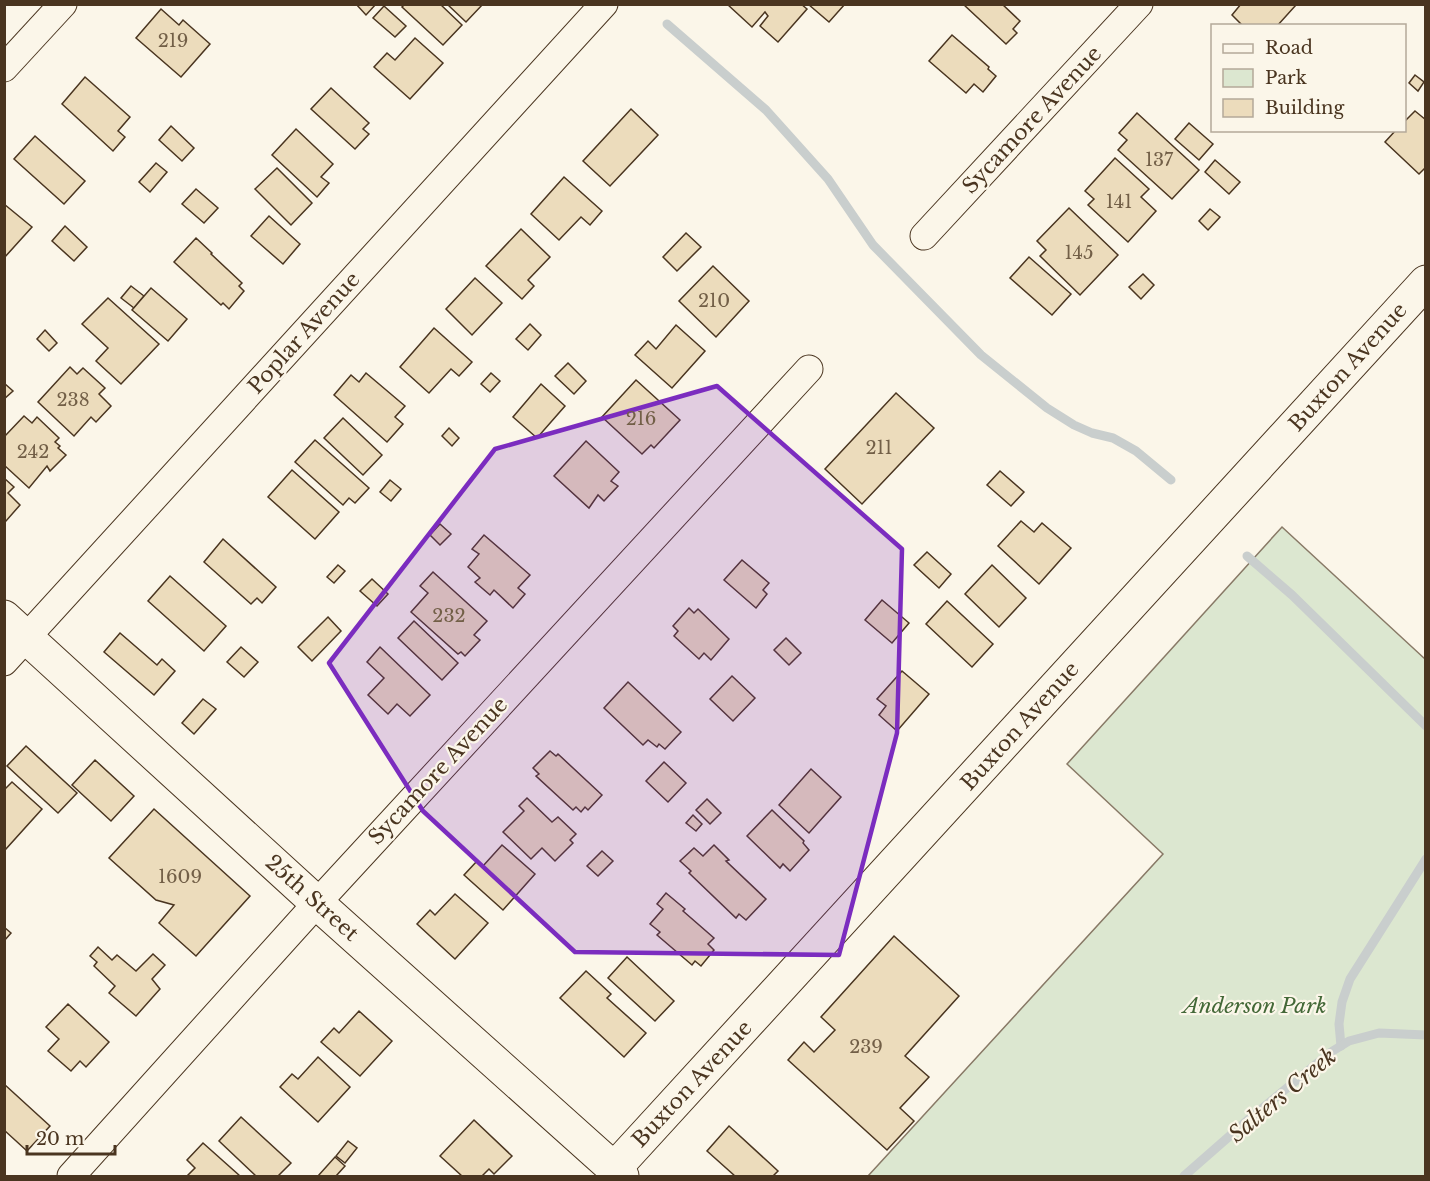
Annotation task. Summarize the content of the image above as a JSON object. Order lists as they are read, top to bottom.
{
  "streets": {
    "street": [
      "Sycamore Avenue",
      "Poplar Avenue",
      "Buxton Avenue",
      "25th Street"
    ]
  },
  "crossings": [
    ["Sycamore Avenue", "25th Street"],
    ["Poplar Avenue", "25th Street"],
    ["Buxton Avenue", "25th Street"]
  ],
  "water": ["Salters Creek"],
  "parks": ["Anderson Park"],
  "house_numbers": [
    "219",
    "137",
    "141",
    "145",
    "210",
    "238",
    "216",
    "211",
    "242",
    "232",
    "1609",
    "239"
  ],
  "legend": ["Road", "Park", "Building"],
  "scale_bar": "20 m"
}
